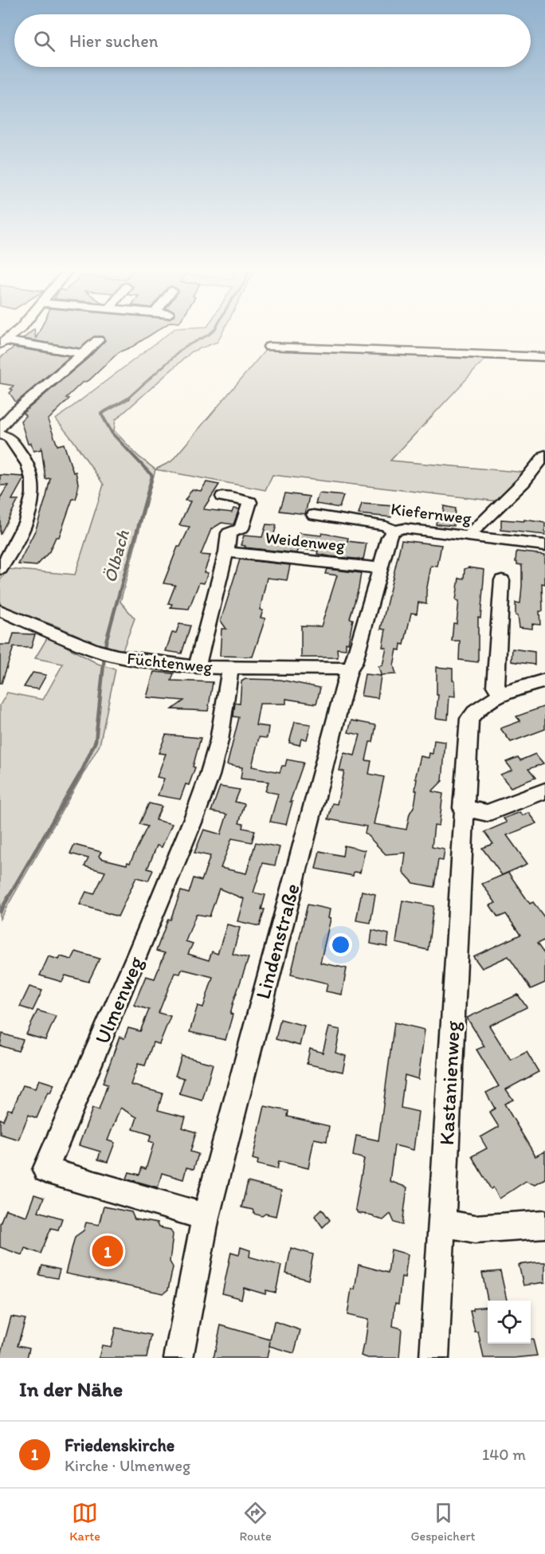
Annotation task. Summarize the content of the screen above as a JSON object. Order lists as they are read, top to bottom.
{
  "streets": {
    "street": [
      "Kiefernweg",
      "Weidenweg",
      "Füchtenweg",
      "Lindenstraße",
      "Ulmenweg",
      "Kastanienweg"
    ]
  },
  "crossings": [
    ["Kiefernweg", "Lindenstraße"],
    ["Weidenweg", "Lindenstraße"],
    ["Füchtenweg", "Lindenstraße"],
    ["Füchtenweg", "Ulmenweg"],
    ["Lindenstraße", "Ulmenweg"]
  ],
  "water": ["Ölbach"],
  "page": {
    "search": "Hier suchen",
    "pins": "1",
    "heading": "In der Nähe",
    "list": [
      {
        "mark": "1",
        "name": "Friedenskirche",
        "note": "Kirche · Ulmenweg",
        "value": "140 m"
      }
    ],
    "nav": ["Karte", "Route", "Gespeichert"]
  }
}
